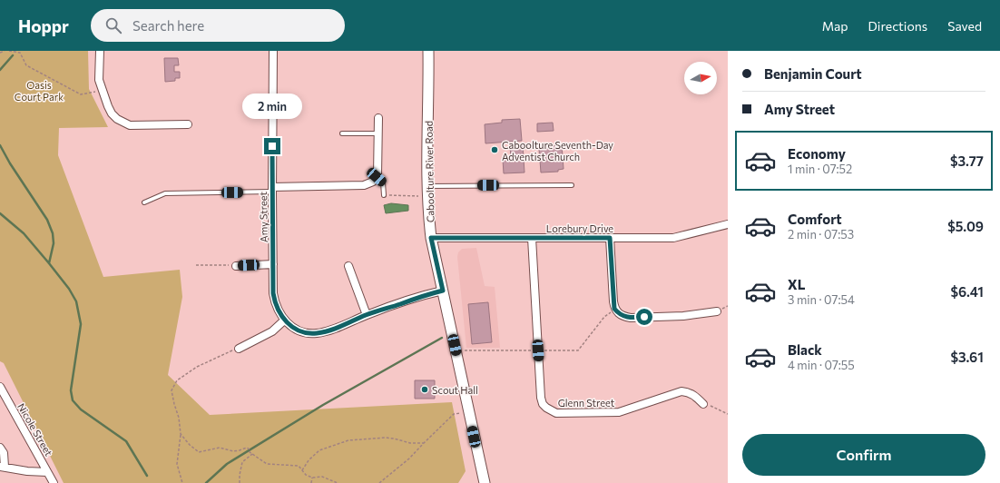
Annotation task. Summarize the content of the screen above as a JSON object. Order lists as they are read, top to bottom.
{
  "streets": {
    "main road": ["Caboolture River Road"],
    "street": [
      "Amy Street",
      "Lorebury Drive",
      "Glenn Street",
      "Nicole Street"
    ]
  },
  "crossings": [
    ["Caboolture River Road", "Amy Street"],
    ["Caboolture River Road", "Lorebury Drive"],
    ["Lorebury Drive", "Glenn Street"]
  ],
  "parks": ["Oasis Court Park"],
  "places": ["Caboolture Seventh-Day Adventist Church", "Scout Hall"],
  "north": "right",
  "page": {
    "header": "Hoppr",
    "search": "Search here",
    "nav": ["Map", "Directions", "Saved"],
    "banner": ["Benjamin Court", "Amy Street"],
    "bubble": "2 min",
    "list": [
      {
        "name": "Economy",
        "note": "1 min · 07:52",
        "value": "$3.77"
      },
      {
        "name": "Comfort",
        "note": "2 min · 07:53",
        "value": "$5.09"
      },
      {
        "name": "XL",
        "note": "3 min · 07:54",
        "value": "$6.41"
      },
      {
        "name": "Black",
        "note": "4 min · 07:55",
        "value": "$3.61"
      }
    ],
    "buttons": "Confirm"
  }
}
